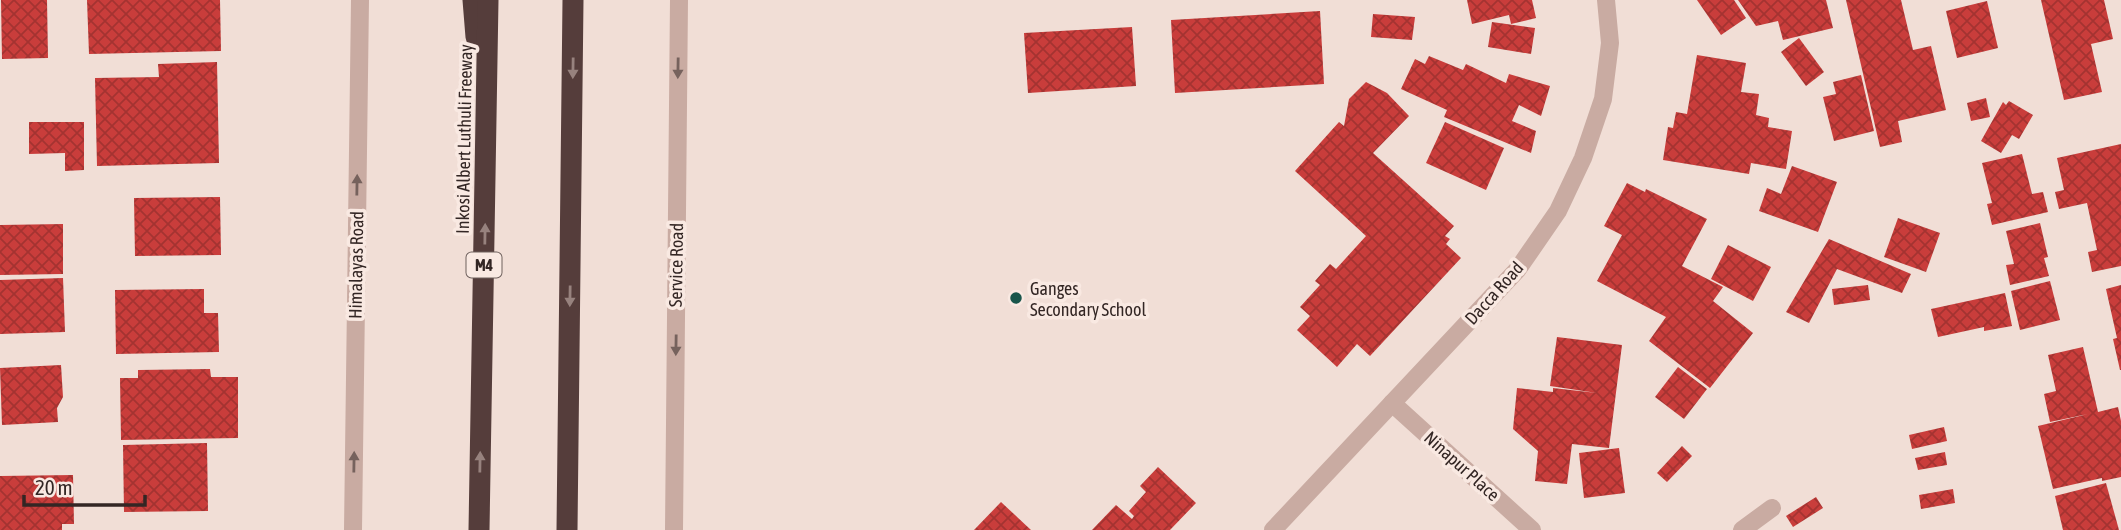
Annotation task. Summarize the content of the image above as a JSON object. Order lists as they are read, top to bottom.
{
  "streets": {
    "highway": ["Inkosi Albert Luthuli Freeway", "M4"],
    "street": [
      "Himalayas Road",
      "Service Road",
      "Dacca Road",
      "Ninapur Place"
    ]
  },
  "crossings": [
    ["Dacca Road", "Ninapur Place"]
  ],
  "one_way": ["Himalayas Road", "Service Road"],
  "places": ["Ganges Secondary School"],
  "scale_bar": "20 m"
}
